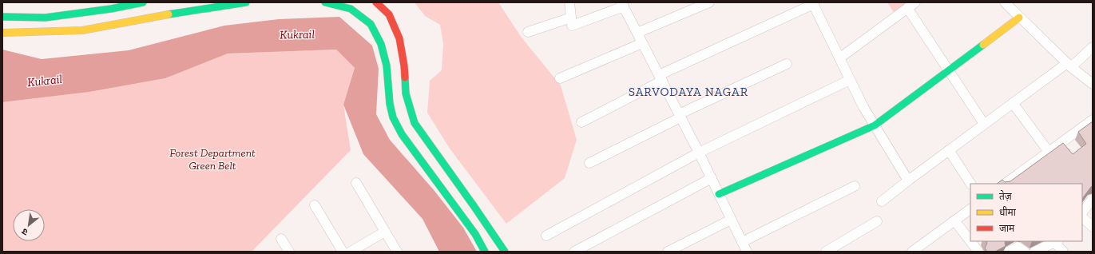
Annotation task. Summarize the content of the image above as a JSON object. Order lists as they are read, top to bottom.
{
  "districts": ["SARVODAYA NAGAR"],
  "water": ["Kukrail"],
  "parks": ["Forest Department Green Belt"],
  "legend": ["तेज़", "धीमा", "जाम"],
  "north": "bottom left"
}
